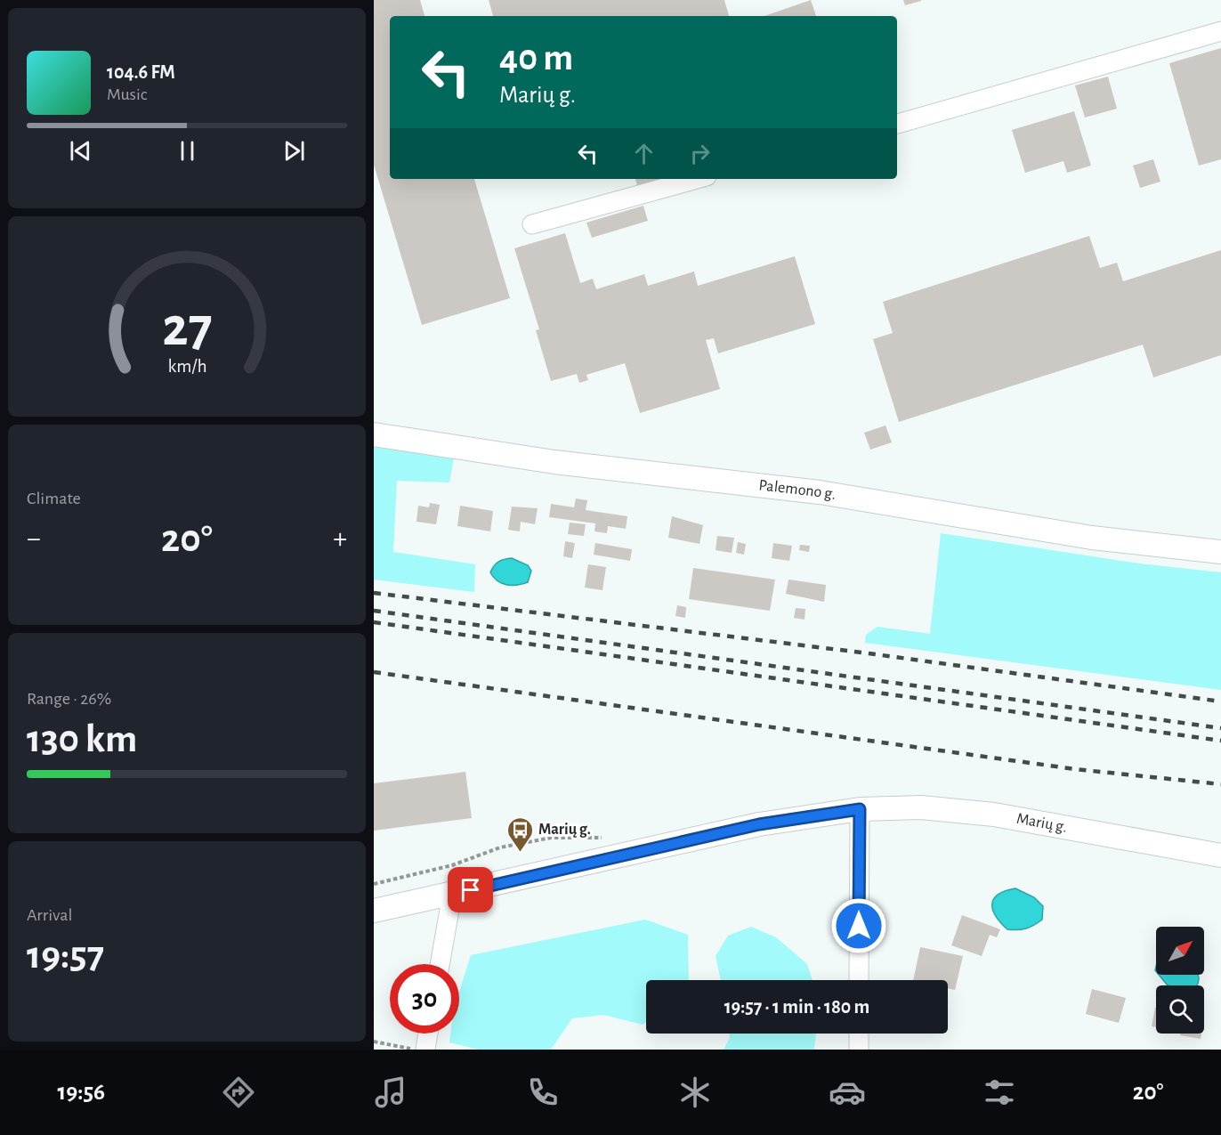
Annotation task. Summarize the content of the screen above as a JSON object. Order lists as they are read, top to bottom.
{
  "streets": {
    "street": ["Palemono g.", "Marių g."]
  },
  "places": {
    "bus stop": ["Marių g."]
  },
  "north": "top right",
  "page": {
    "turn": ["40 m", "Marių g."],
    "song": ["104.6 FM", "Music"],
    "tile": [
      "Climate",
      ["Range · 26%", "130 km"],
      ["Arrival", "19:57"]
    ],
    "heat": ["−", "20°", "+"],
    "limit": "30",
    "trip": "19:57 · 1 min · 180 m",
    "tabs": ["19:56", "20°"],
    "gauge": ["27", "km/h"]
  }
}
